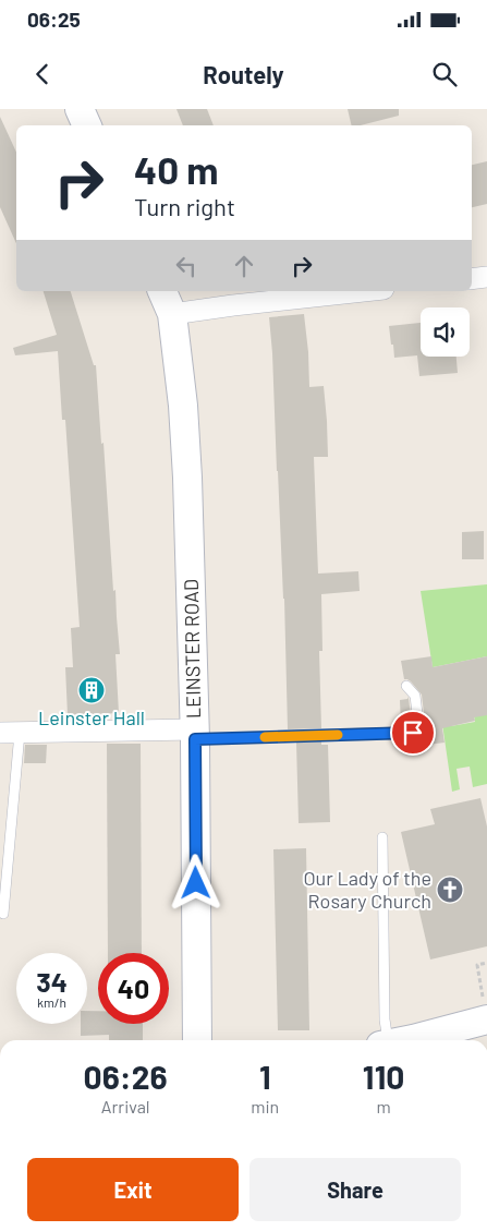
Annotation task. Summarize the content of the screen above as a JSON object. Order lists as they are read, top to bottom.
{
  "streets": {
    "street": ["LEINSTER ROAD"]
  },
  "places": {
    "building": ["Leinster Hall"],
    "church": ["Our Lady of the Rosary Church"]
  },
  "page": {
    "status": "06:25",
    "header": "Routely",
    "turn": ["40 m", "Turn right"],
    "speed": "34 km/h",
    "limit": "40",
    "eta": [
      "06:26",
      "Arrival",
      "1",
      "min",
      "110",
      "m"
    ],
    "buttons": ["Exit", "Share"]
  }
}
